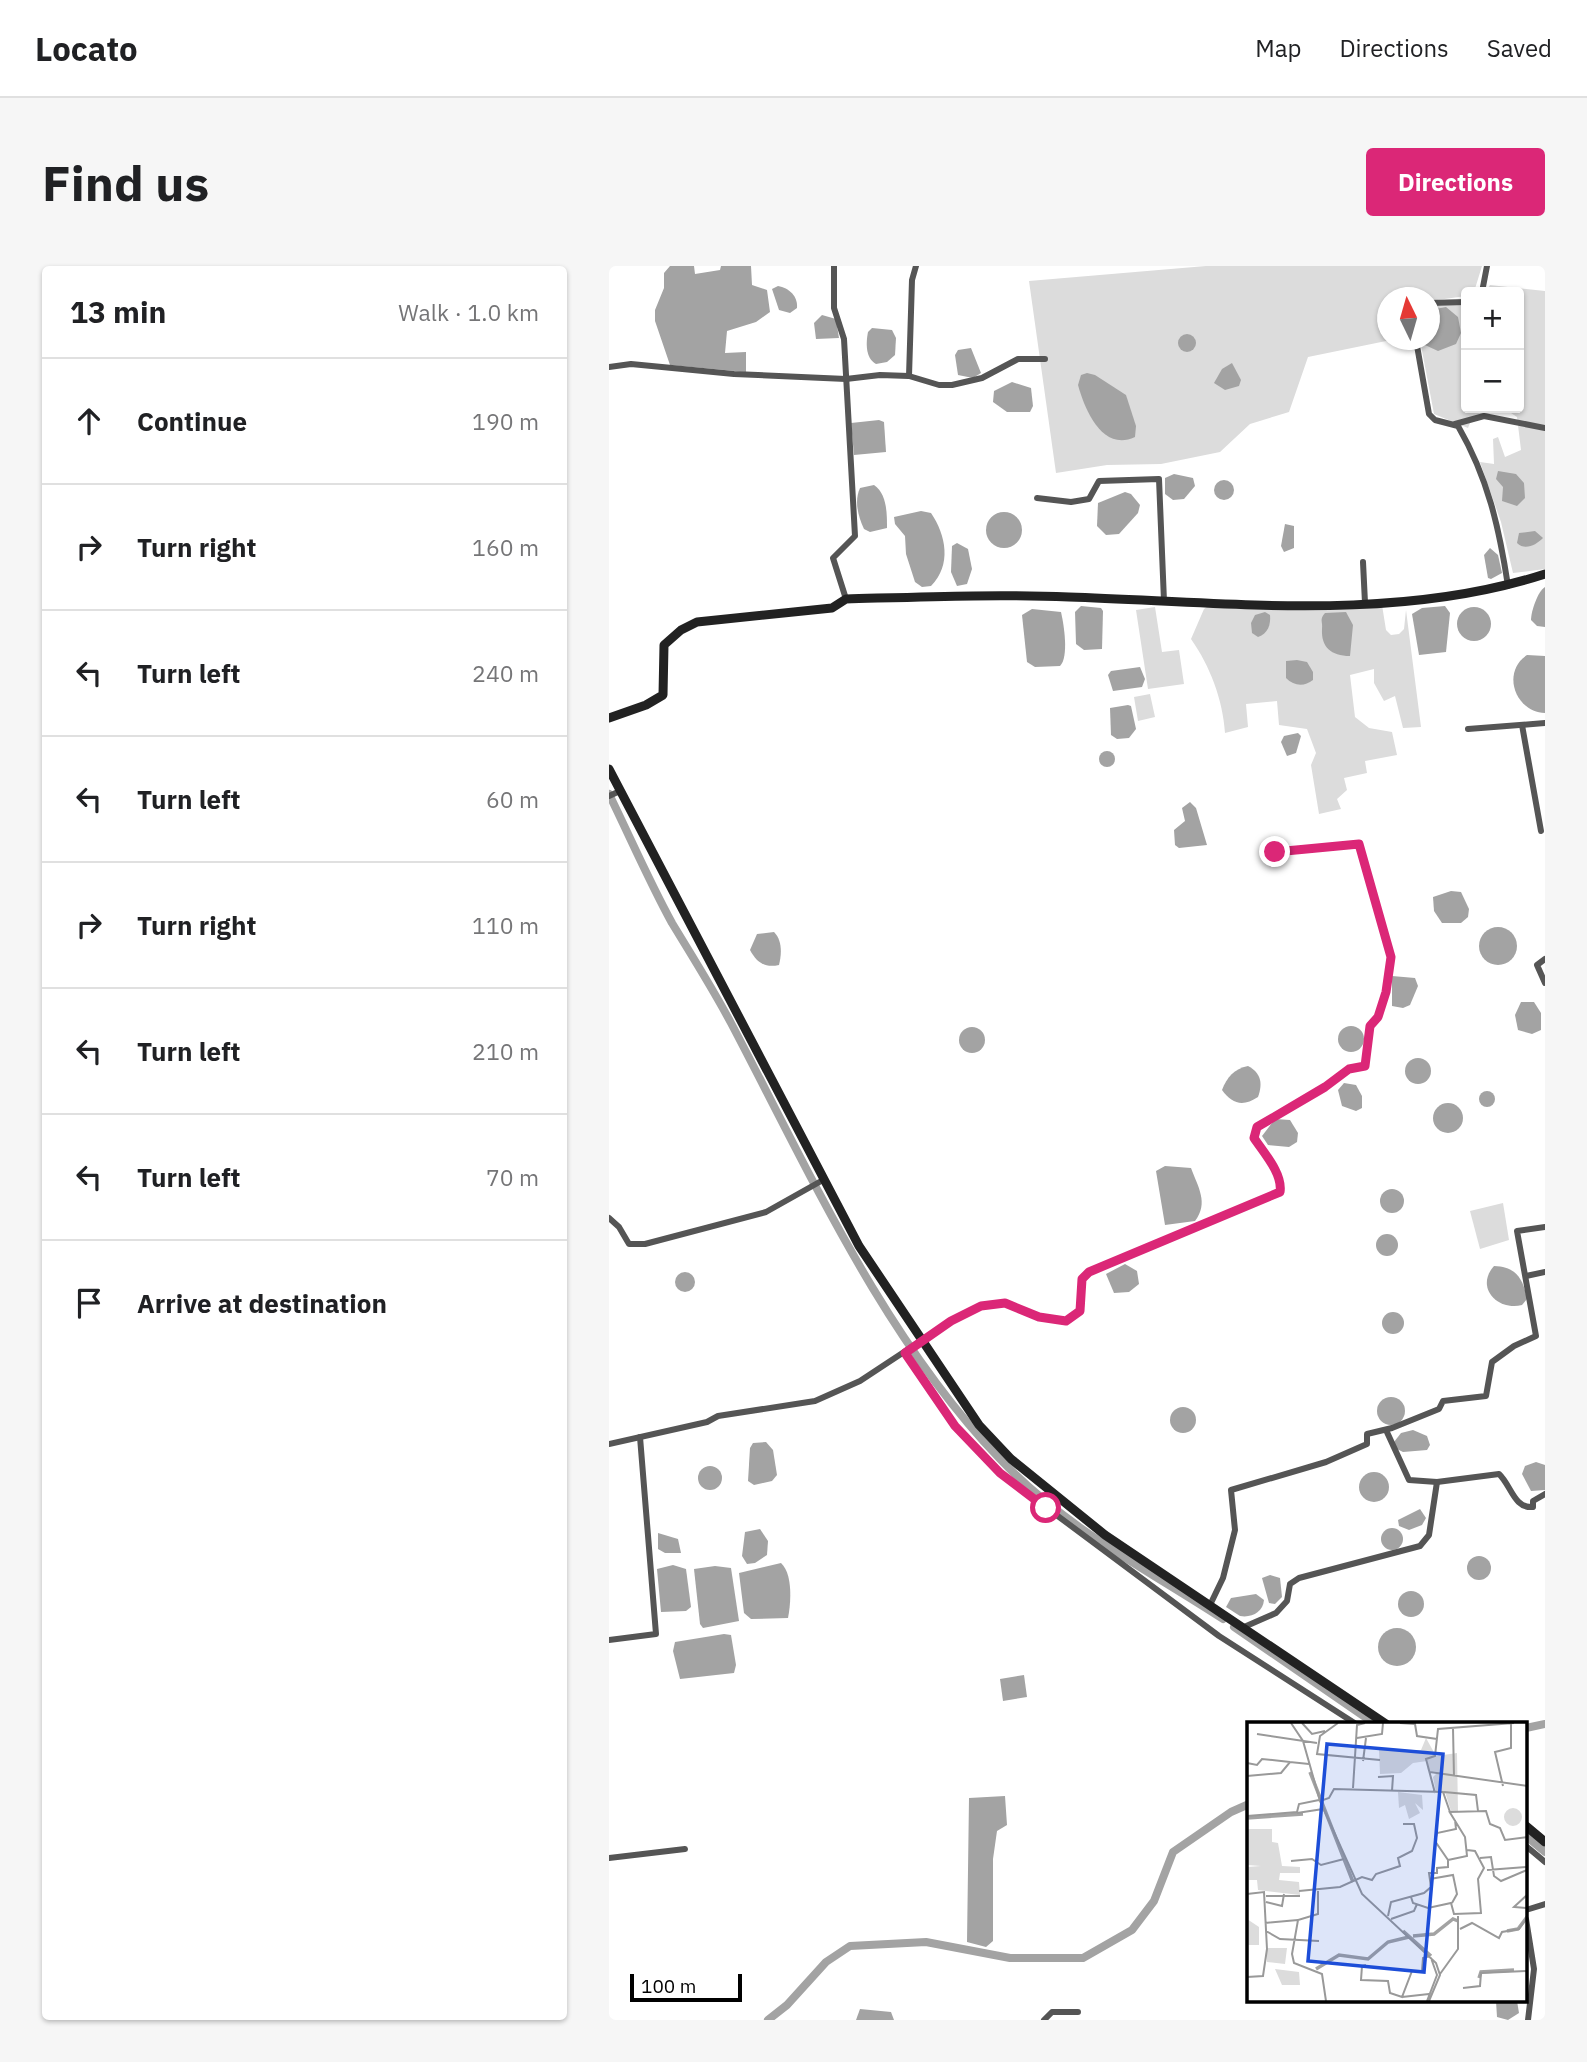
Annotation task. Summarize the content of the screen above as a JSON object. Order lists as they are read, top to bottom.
{
  "scale_bar": "100 m",
  "north": "top",
  "page": {
    "header": "Locato",
    "nav": ["Map", "Directions", "Saved"],
    "buttons": "Directions",
    "title": "Find us",
    "heading": ["13 min", "Walk · 1.0 km"],
    "map_buttons": ["+", "−"],
    "list": [
      ["Continue", "190 m"],
      ["Turn right", "160 m"],
      ["Turn left", "240 m"],
      ["Turn left", "60 m"],
      ["Turn right", "110 m"],
      ["Turn left", "210 m"],
      ["Turn left", "70 m"],
      "Arrive at destination"
    ],
    "scale": "100 m"
  }
}
